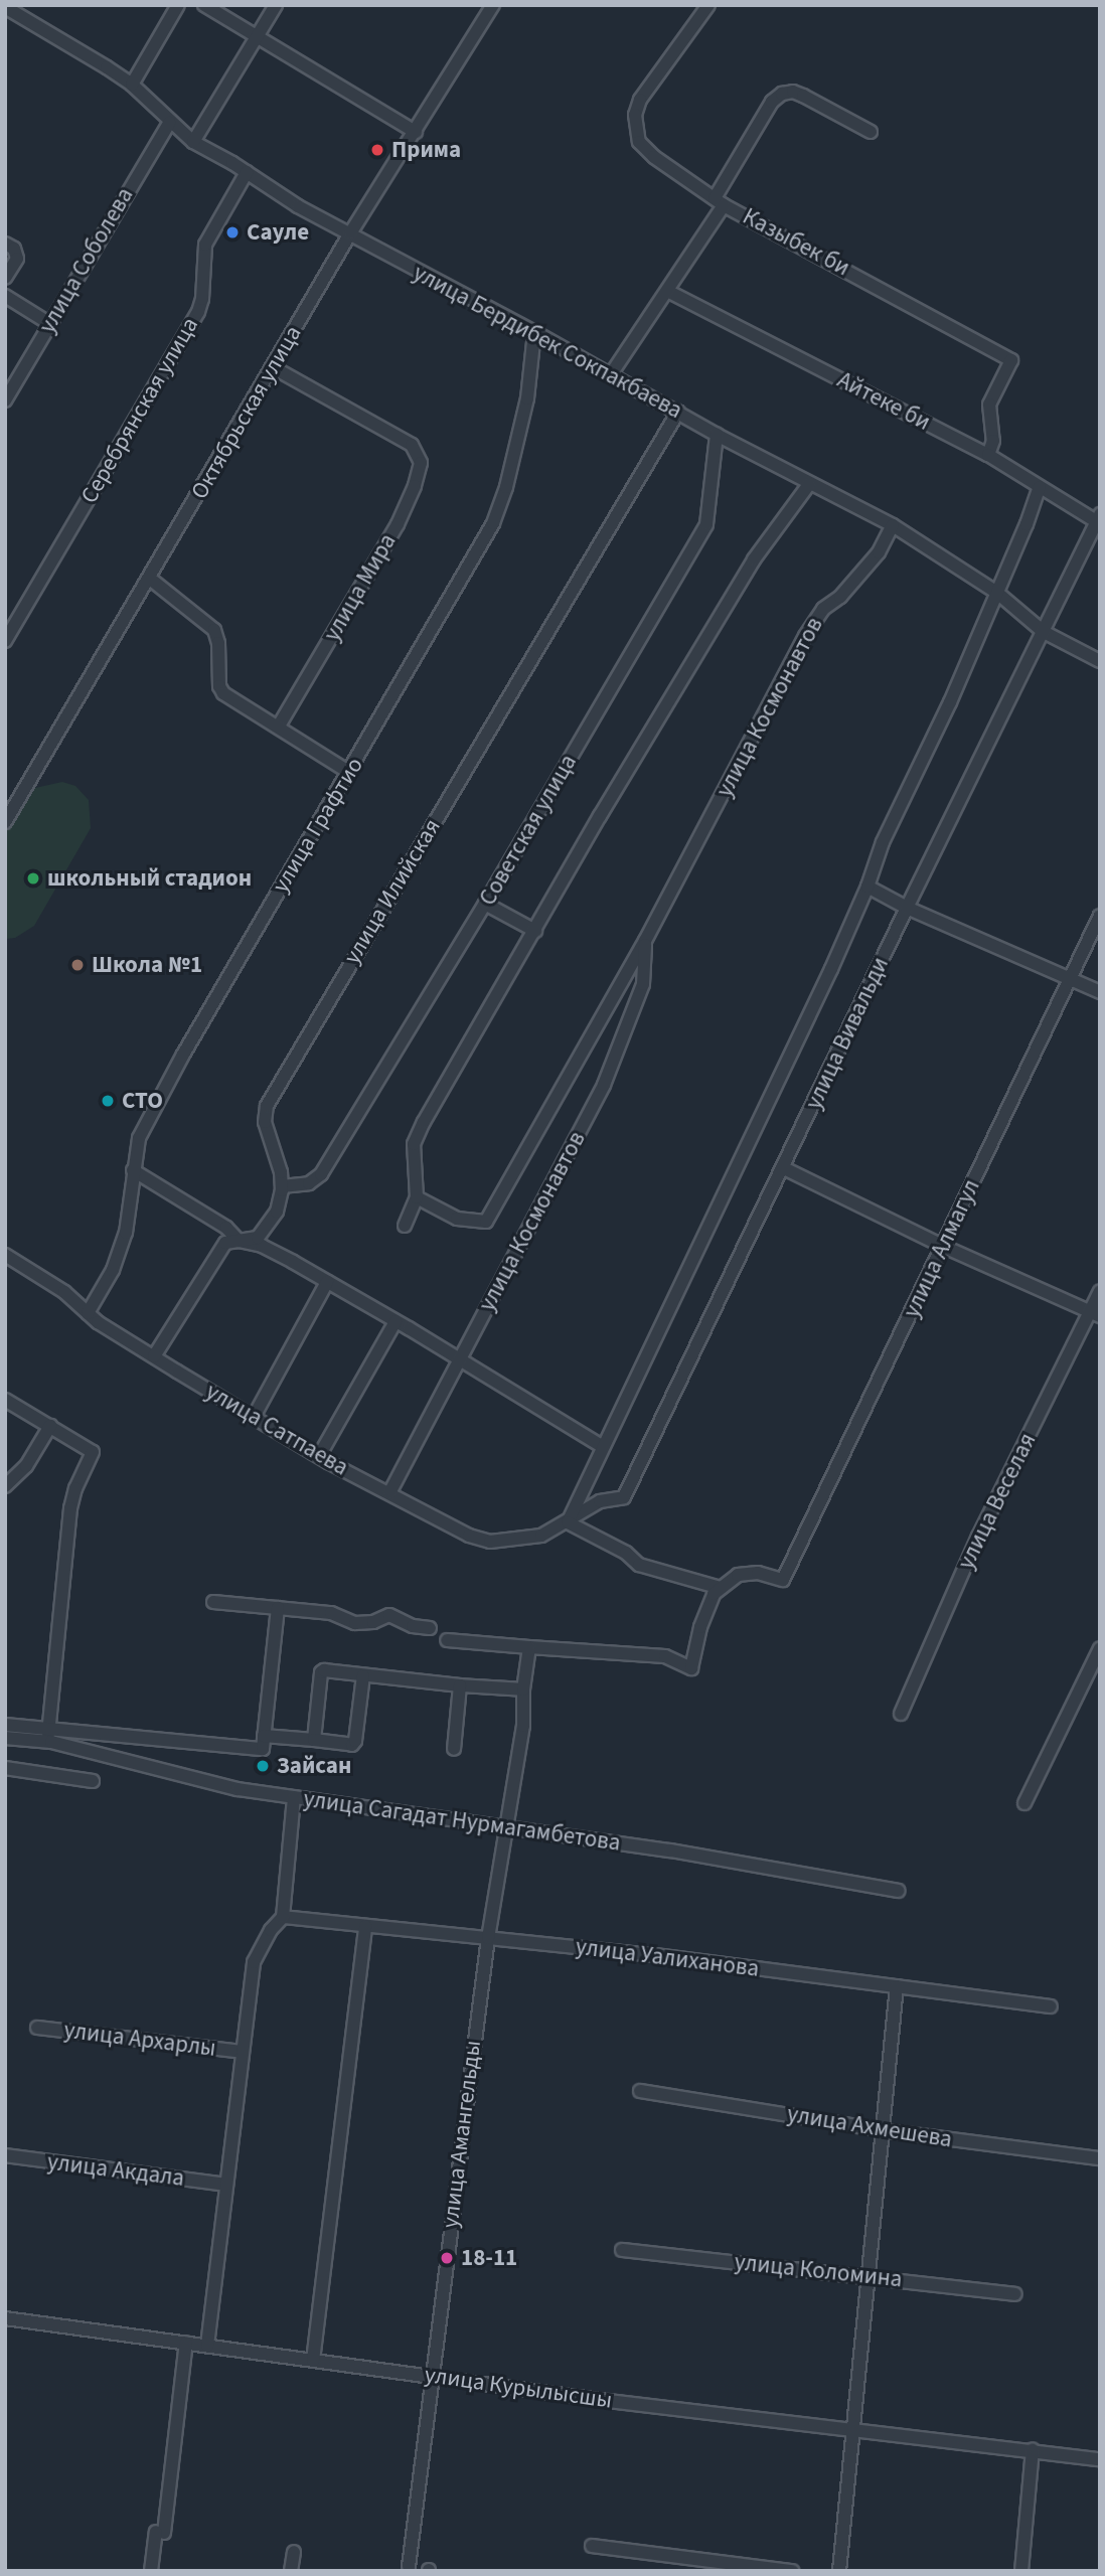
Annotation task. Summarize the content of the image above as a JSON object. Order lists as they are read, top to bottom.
{
  "streets": {
    "street": [
      "Казыбек би",
      "улица Соболева",
      "улица Бердибек Сокпакбаева",
      "Айтеке би",
      "Серебрянская улица",
      "Октябрьская улица",
      "улица Мира",
      "улица Космонавтов",
      "улица Графтио",
      "Советская улица",
      "улица Илийская",
      "улица Вивальди",
      "улица Алмагул",
      "улица Сатпаева",
      "улица Веселая",
      "улица Сагадат Нурмагамбетова",
      "улица Уалиханова",
      "улица Архарлы",
      "улица Ахмешева",
      "улица Амангельды",
      "улица Акдала",
      "улица Коломина",
      "улица Курылысшы"
    ]
  },
  "crossings": [
    ["Казыбек би", "Айтеке би"],
    ["улица Соболева", "улица Бердибек Сокпакбаева"],
    ["улица Бердибек Сокпакбаева", "Серебрянская улица"],
    ["улица Бердибек Сокпакбаева", "Октябрьская улица"],
    ["улица Бердибек Сокпакбаева", "улица Космонавтов"],
    ["улица Бердибек Сокпакбаева", "улица Графтио"],
    ["улица Бердибек Сокпакбаева", "Советская улица"],
    ["улица Бердибек Сокпакбаева", "улица Илийская"],
    ["улица Бердибек Сокпакбаева", "улица Вивальди"],
    ["Айтеке би", "улица Вивальди"],
    ["Октябрьская улица", "улица Мира"],
    ["улица Космонавтов", "улица Сатпаева"],
    ["улица Графтио", "улица Сатпаева"],
    ["Советская улица", "улица Илийская"],
    ["улица Илийская", "улица Сатпаева"],
    ["улица Вивальди", "улица Сатпаева"],
    ["улица Сагадат Нурмагамбетова", "улица Амангельды"],
    ["улица Уалиханова", "улица Амангельды"],
    ["улица Амангельды", "улица Курылысшы"]
  ],
  "places": [
    "Прима",
    "Сауле",
    "школьный стадион",
    "Школа №1",
    "СТО",
    "Зайсан",
    "18-11"
  ]
}
